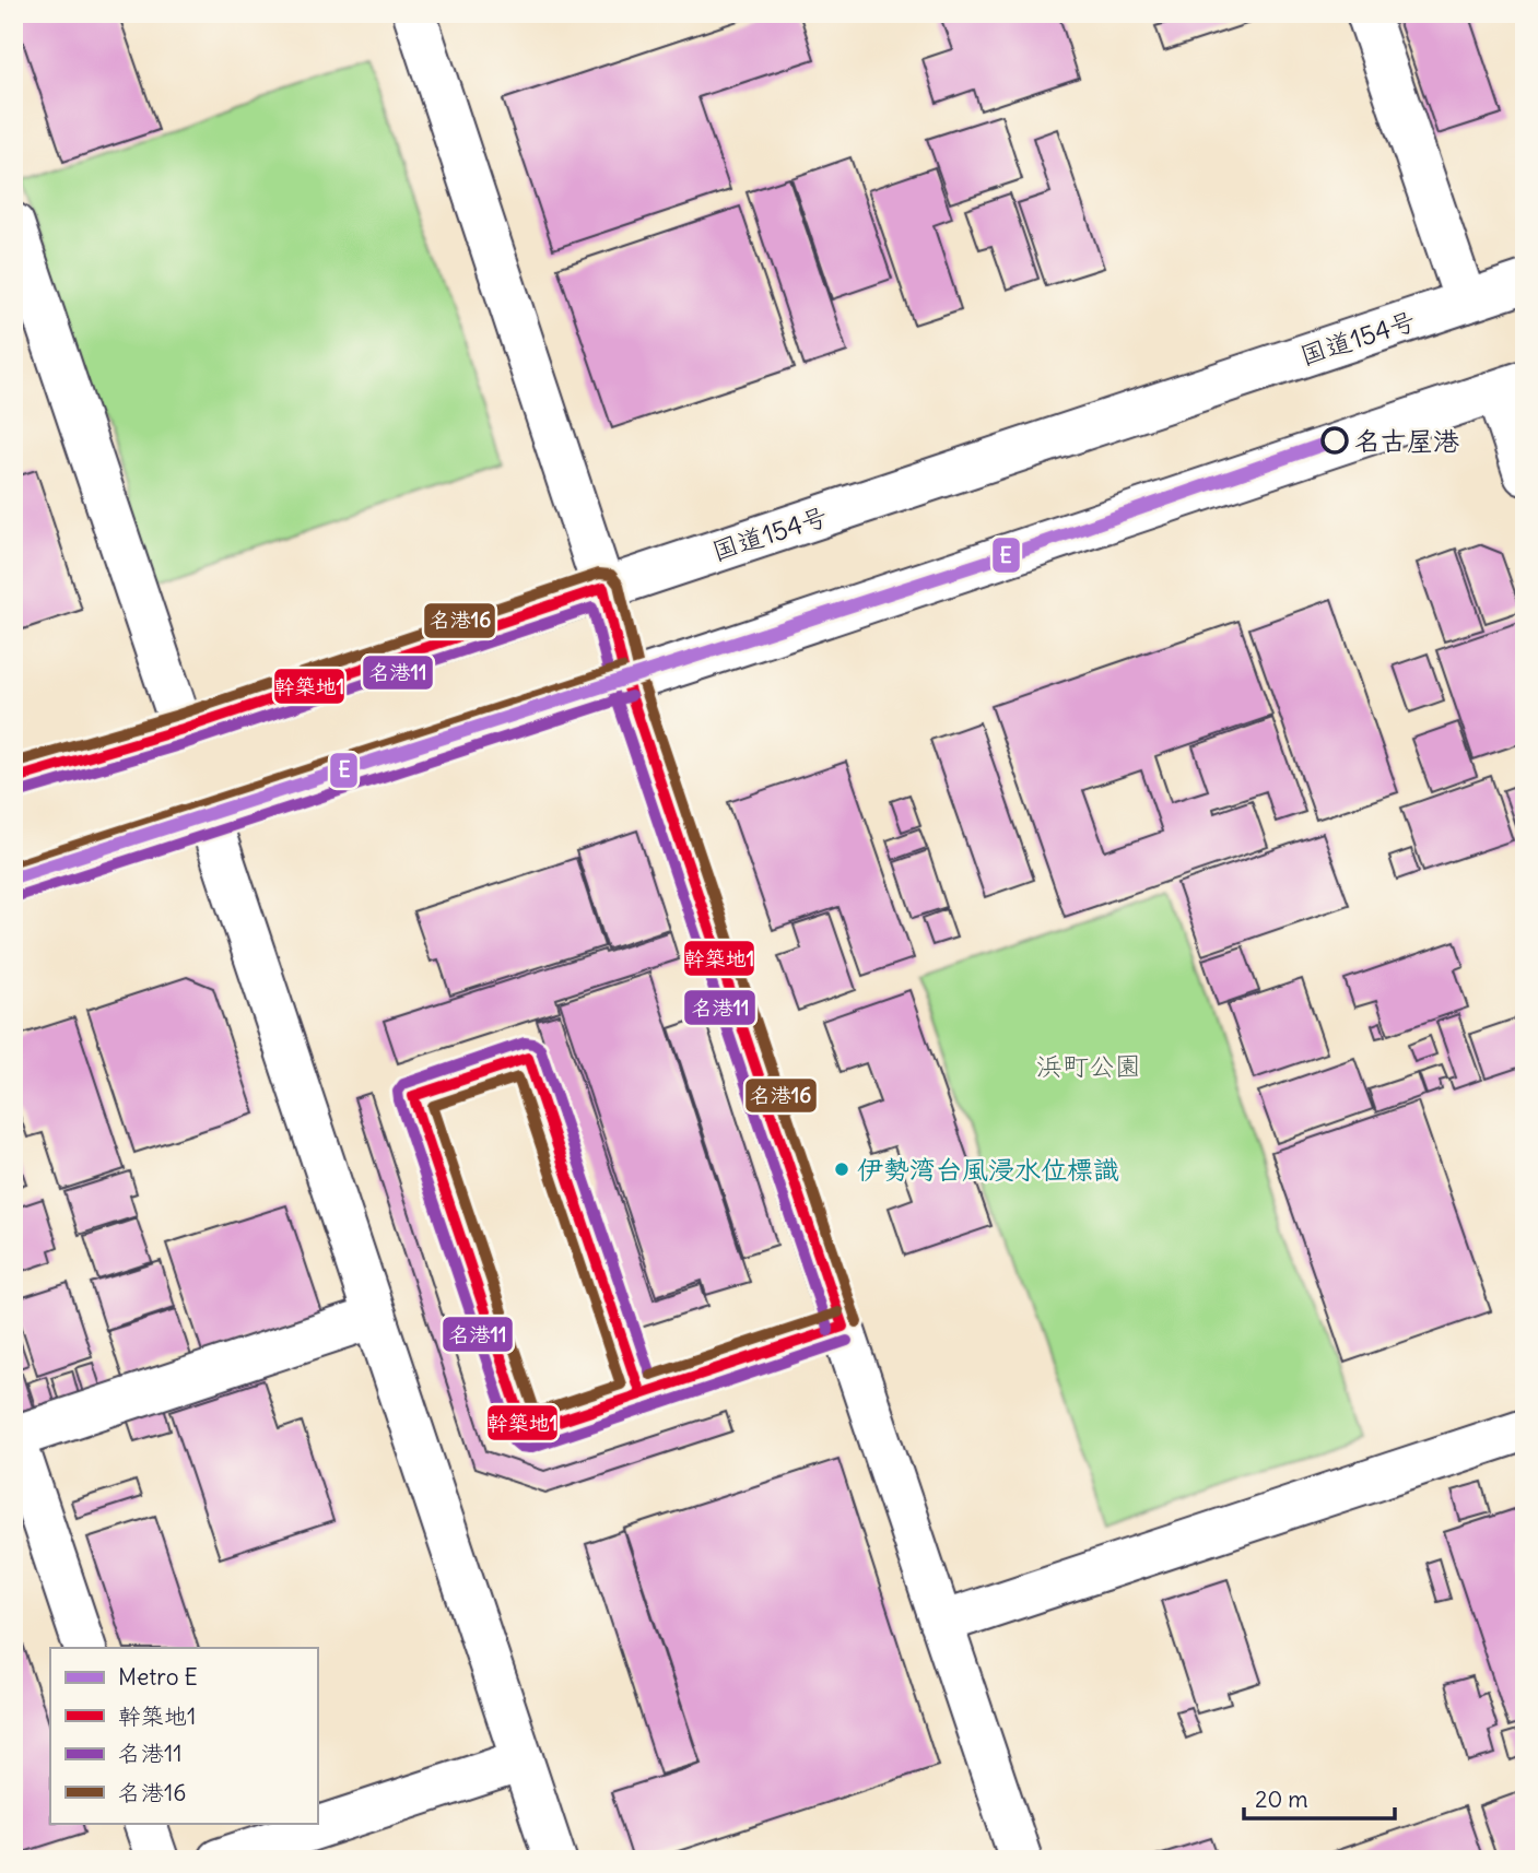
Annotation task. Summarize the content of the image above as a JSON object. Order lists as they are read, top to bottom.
{
  "streets": {
    "main road": ["国道154号"]
  },
  "parks": ["浜町公園"],
  "places": ["名古屋港", "伊勢湾台風浸水位標識"],
  "lines": [
    "metro line E",
    "transit line 名港16",
    "transit line 幹築地1",
    "transit line 名港11"
  ],
  "legend": [
    "Metro E",
    "幹築地1",
    "名港11",
    "名港16"
  ],
  "scale_bar": "20 m"
}
